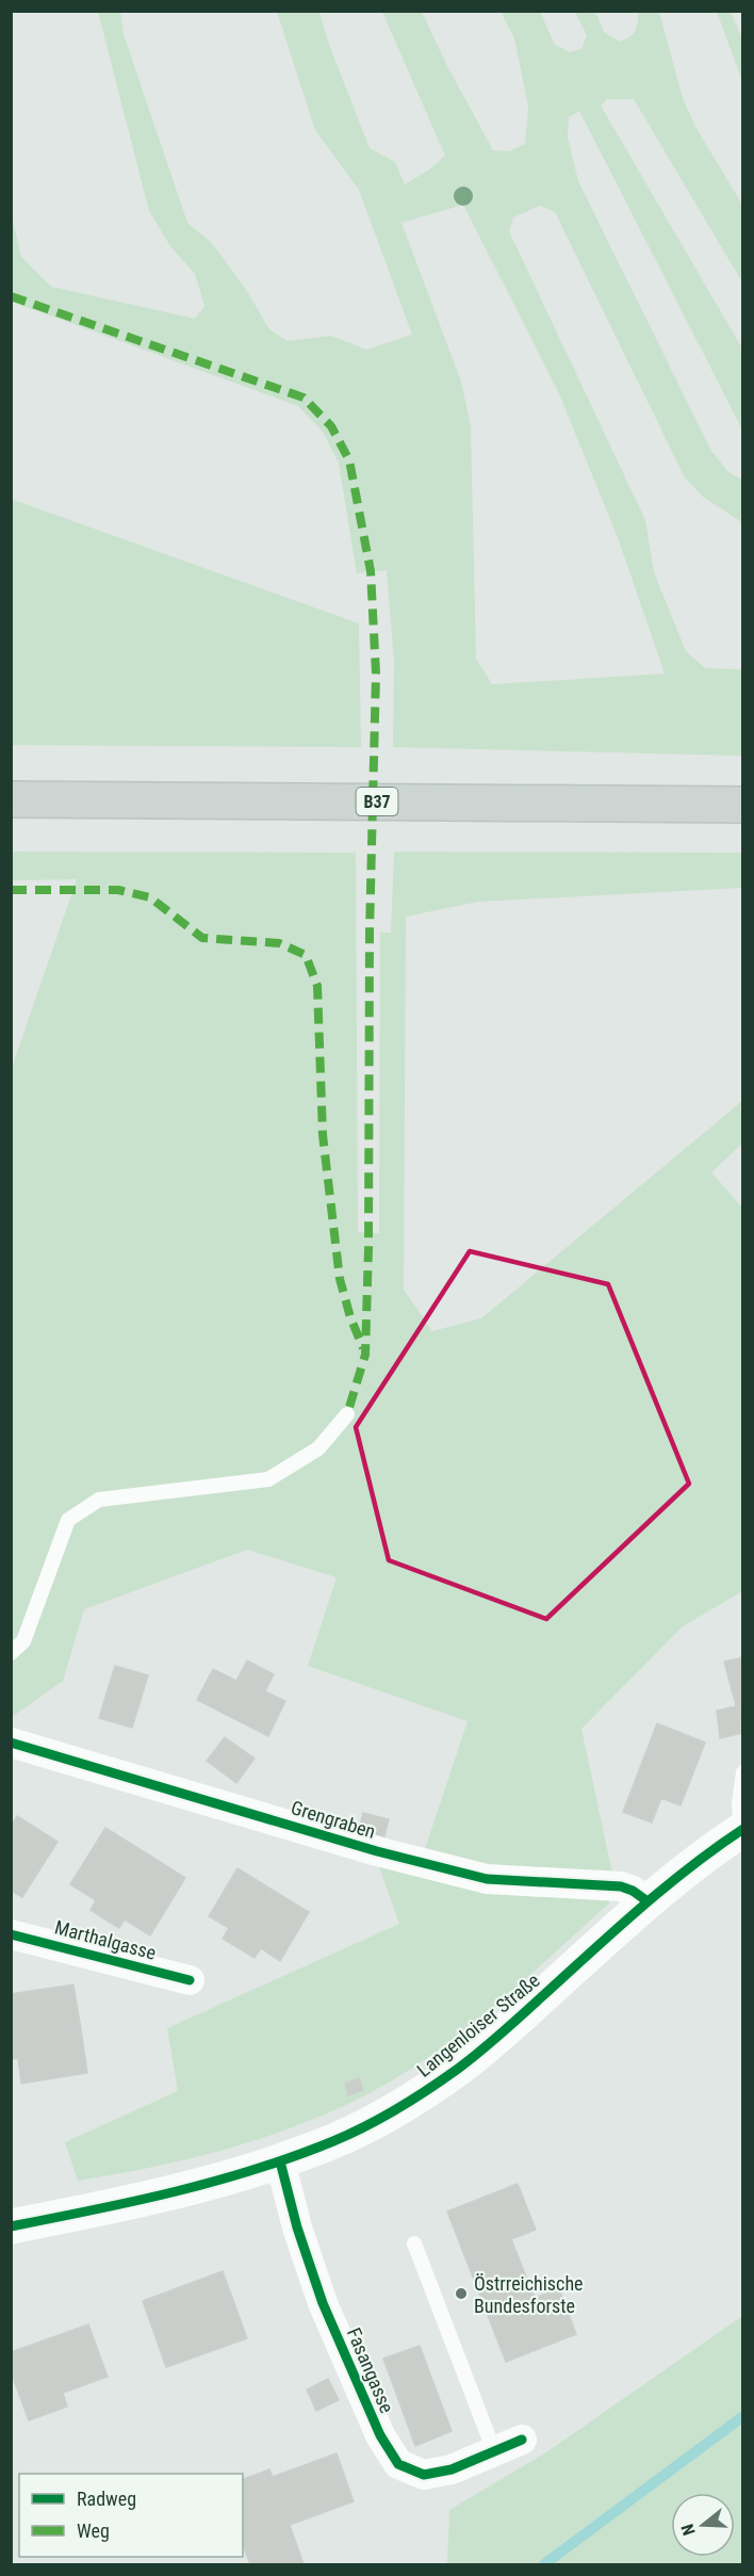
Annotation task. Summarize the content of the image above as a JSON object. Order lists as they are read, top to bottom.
{
  "streets": {
    "main road": ["B37"],
    "street": [
      "Grengraben",
      "Marthalgasse",
      "Langenloiser Straße",
      "Fasangasse"
    ]
  },
  "crossings": [
    ["Grengraben", "Langenloiser Straße"],
    ["Langenloiser Straße", "Fasangasse"]
  ],
  "places": ["Östrreichische Bundesforste"],
  "legend": ["Radweg", "Weg"],
  "north": "left"
}
